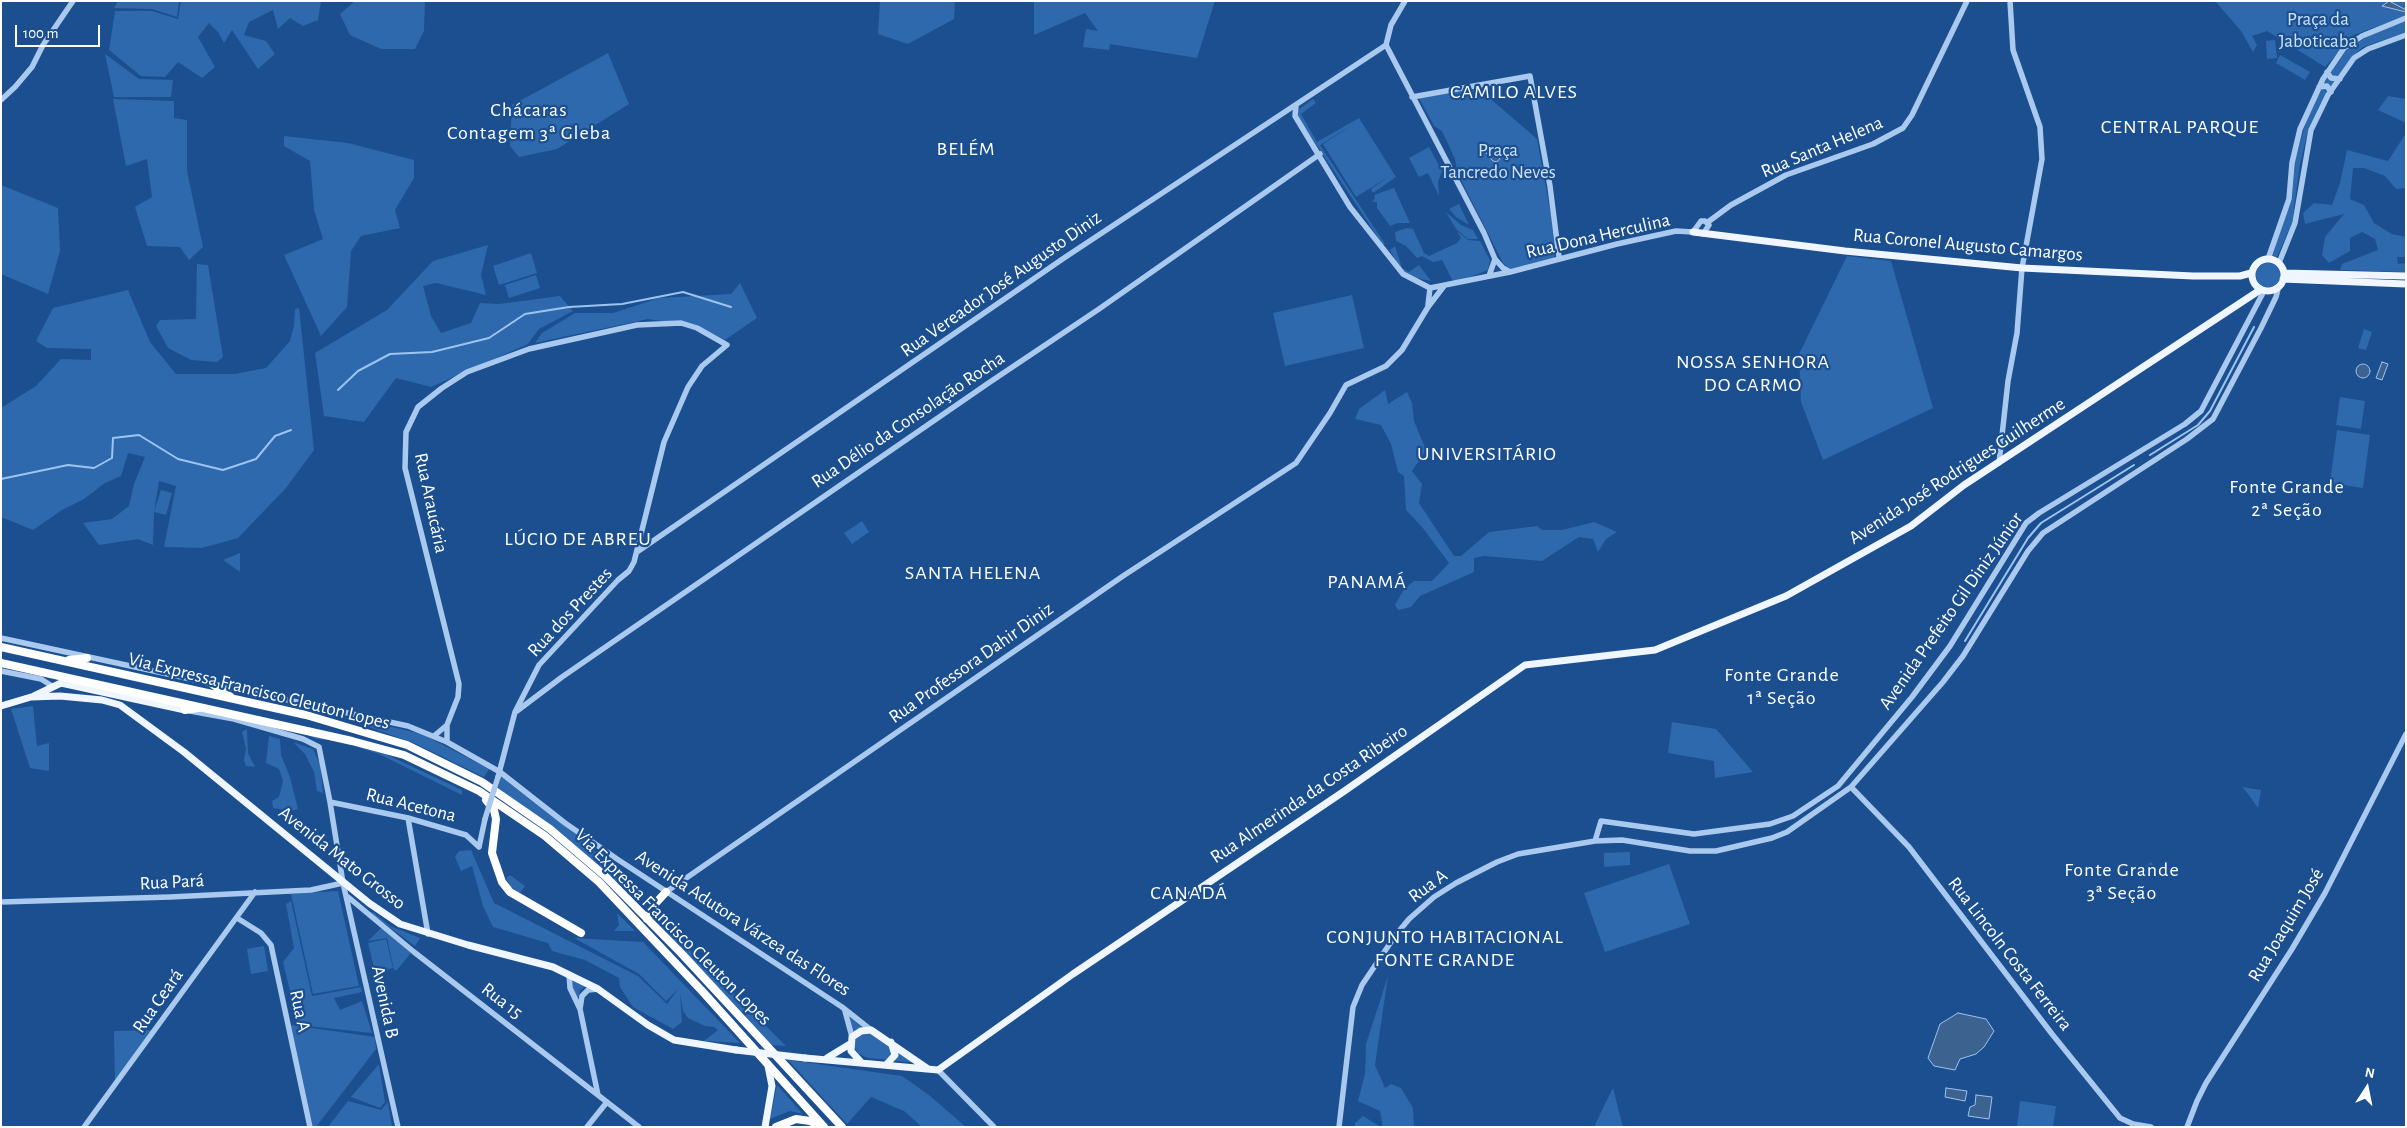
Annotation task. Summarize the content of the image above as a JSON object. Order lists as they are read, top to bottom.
{
  "streets": {
    "highway": ["Via Expressa Francisco Cleuton Lopes"],
    "main road": [
      "Rua Coronel Augusto Camargos",
      "Avenida José Rodrigues Guilherme",
      "Rua Almerinda da Costa Ribeiro",
      "Avenida Mato Grosso",
      "Avenida Adutora Várzea das Flores"
    ],
    "street": [
      "Rua Santa Helena",
      "Rua Dona Herculina",
      "Rua Vereador José Augusto Diniz",
      "Rua Délio da Consolação Rocha",
      "Rua Araucária",
      "Avenida Prefeito Gil Diniz Júnior",
      "Rua dos Prestes",
      "Rua Professora Dahir Diniz",
      "Rua Acetona",
      "Rua Pará",
      "Rua A",
      "Rua Joaquim José",
      "Rua Lincoln Costa Ferreira",
      "Rua Ceará",
      "Rua 15",
      "Avenida B"
    ]
  },
  "crossings": [
    ["Rua Santa Helena", "Rua Coronel Augusto Camargos"],
    ["Rua Dona Herculina", "Rua Coronel Augusto Camargos"],
    ["Rua Coronel Augusto Camargos", "Avenida José Rodrigues Guilherme"],
    ["Rua Coronel Augusto Camargos", "Avenida Prefeito Gil Diniz Júnior"],
    ["Rua Vereador José Augusto Diniz", "Rua dos Prestes"],
    ["Rua Délio da Consolação Rocha", "Rua dos Prestes"],
    ["Avenida José Rodrigues Guilherme", "Avenida Prefeito Gil Diniz Júnior"],
    ["Avenida José Rodrigues Guilherme", "Rua Almerinda da Costa Ribeiro"],
    ["Rua Araucária", "Rua dos Prestes"],
    ["Rua Araucária", "Avenida Adutora Várzea das Flores"],
    ["Avenida Prefeito Gil Diniz Júnior", "Rua A"],
    ["Avenida Prefeito Gil Diniz Júnior", "Rua Lincoln Costa Ferreira"],
    ["Rua dos Prestes", "Rua Acetona"],
    ["Rua dos Prestes", "Avenida Adutora Várzea das Flores"],
    ["Rua Professora Dahir Diniz", "Avenida Adutora Várzea das Flores"],
    ["Rua Acetona", "Avenida B"],
    ["Avenida Mato Grosso", "Rua Pará"],
    ["Avenida Mato Grosso", "Avenida Adutora Várzea das Flores"],
    ["Avenida Mato Grosso", "Avenida B"],
    ["Rua Pará", "Rua Ceará"],
    ["Rua Pará", "Avenida B"],
    ["Rua A", "Rua Ceará"],
    ["Rua 15", "Avenida B"]
  ],
  "districts": [
    "CAMILO ALVES",
    "Chácaras Contagem 3ª Gleba",
    "CENTRAL PARQUE",
    "BELÉM",
    "NOSSA SENHORA DO CARMO",
    "UNIVERSITÁRIO",
    "Fonte Grande 2ª Seção",
    "LÚCIO DE ABREU",
    "SANTA HELENA",
    "PANAMÁ",
    "Fonte Grande 1ª Seção",
    "Fonte Grande 3ª Seção",
    "CANADÁ",
    "CONJUNTO HABITACIONAL FONTE GRANDE"
  ],
  "parks": ["Praça da Jaboticaba", "Praça Tancredo Neves"],
  "scale_bar": "100 m",
  "north": "top"
}
